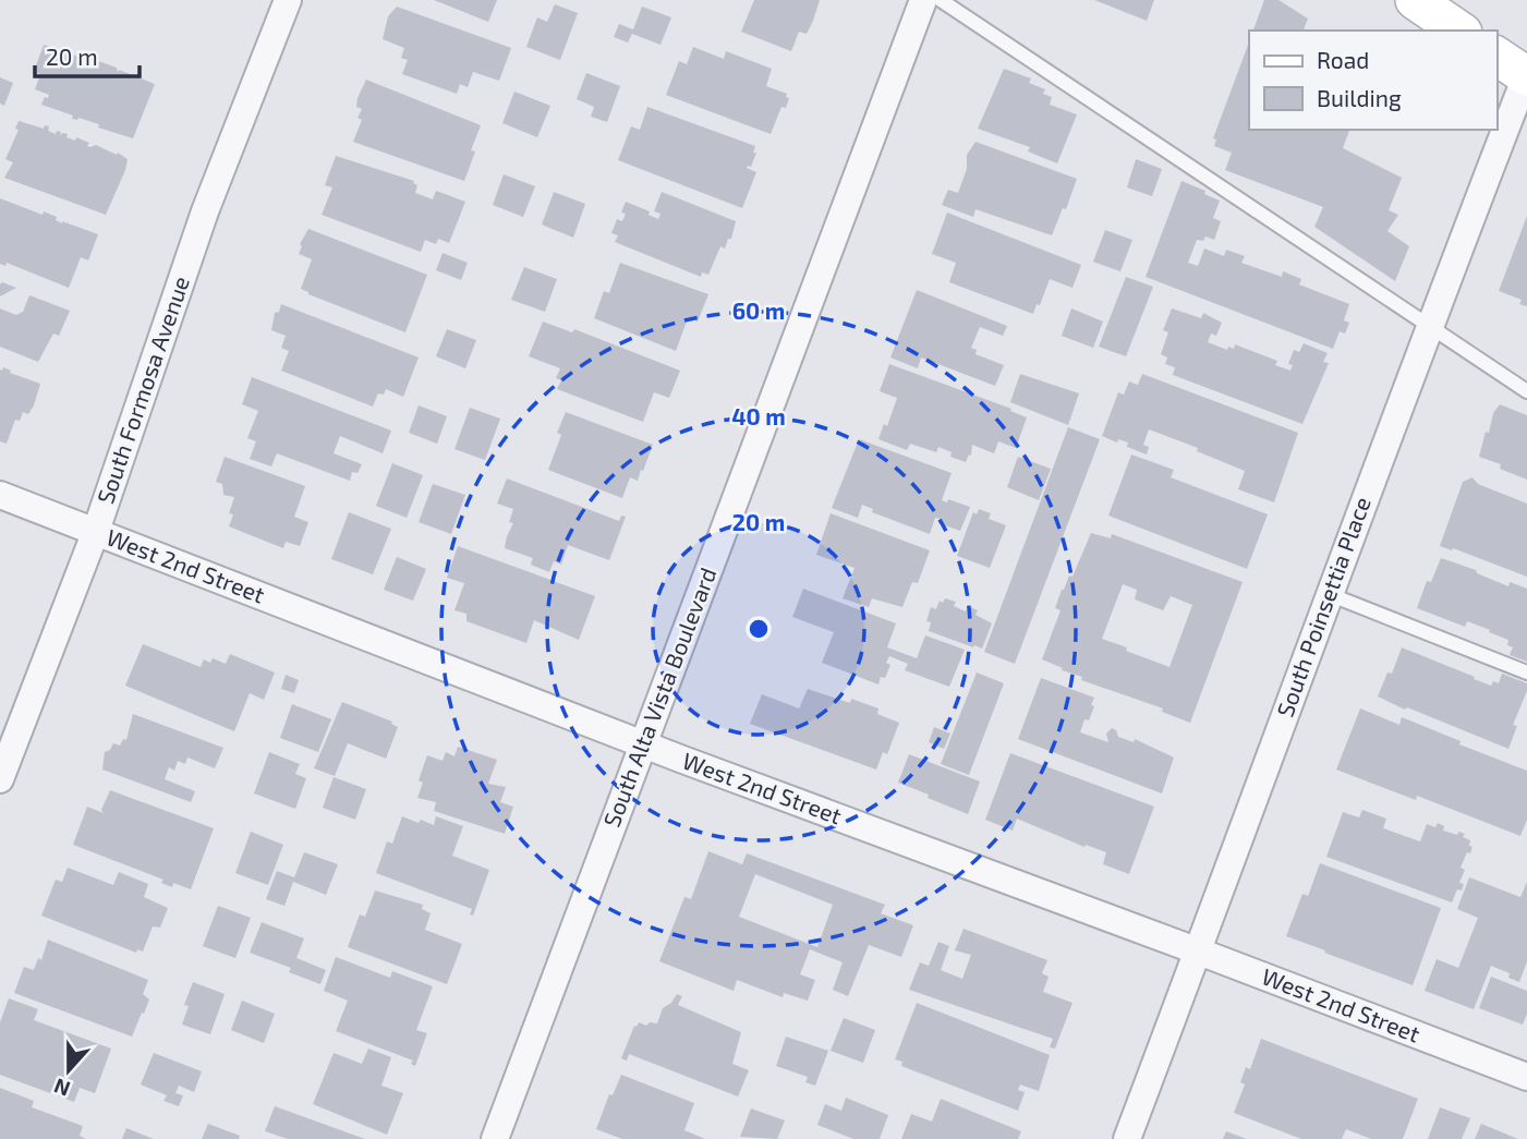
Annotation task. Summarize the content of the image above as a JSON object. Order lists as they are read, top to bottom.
{
  "streets": {
    "street": [
      "South Formosa Avenue",
      "West 2nd Street",
      "South Poinsettia Place",
      "South Alta Vista Boulevard"
    ]
  },
  "crossings": [
    ["South Formosa Avenue", "West 2nd Street"],
    ["West 2nd Street", "South Poinsettia Place"],
    ["West 2nd Street", "South Alta Vista Boulevard"]
  ],
  "legend": ["Road", "Building"],
  "scale_bar": "20 m",
  "north": "bottom",
  "rings": ["60 m", "40 m", "20 m"]
}
